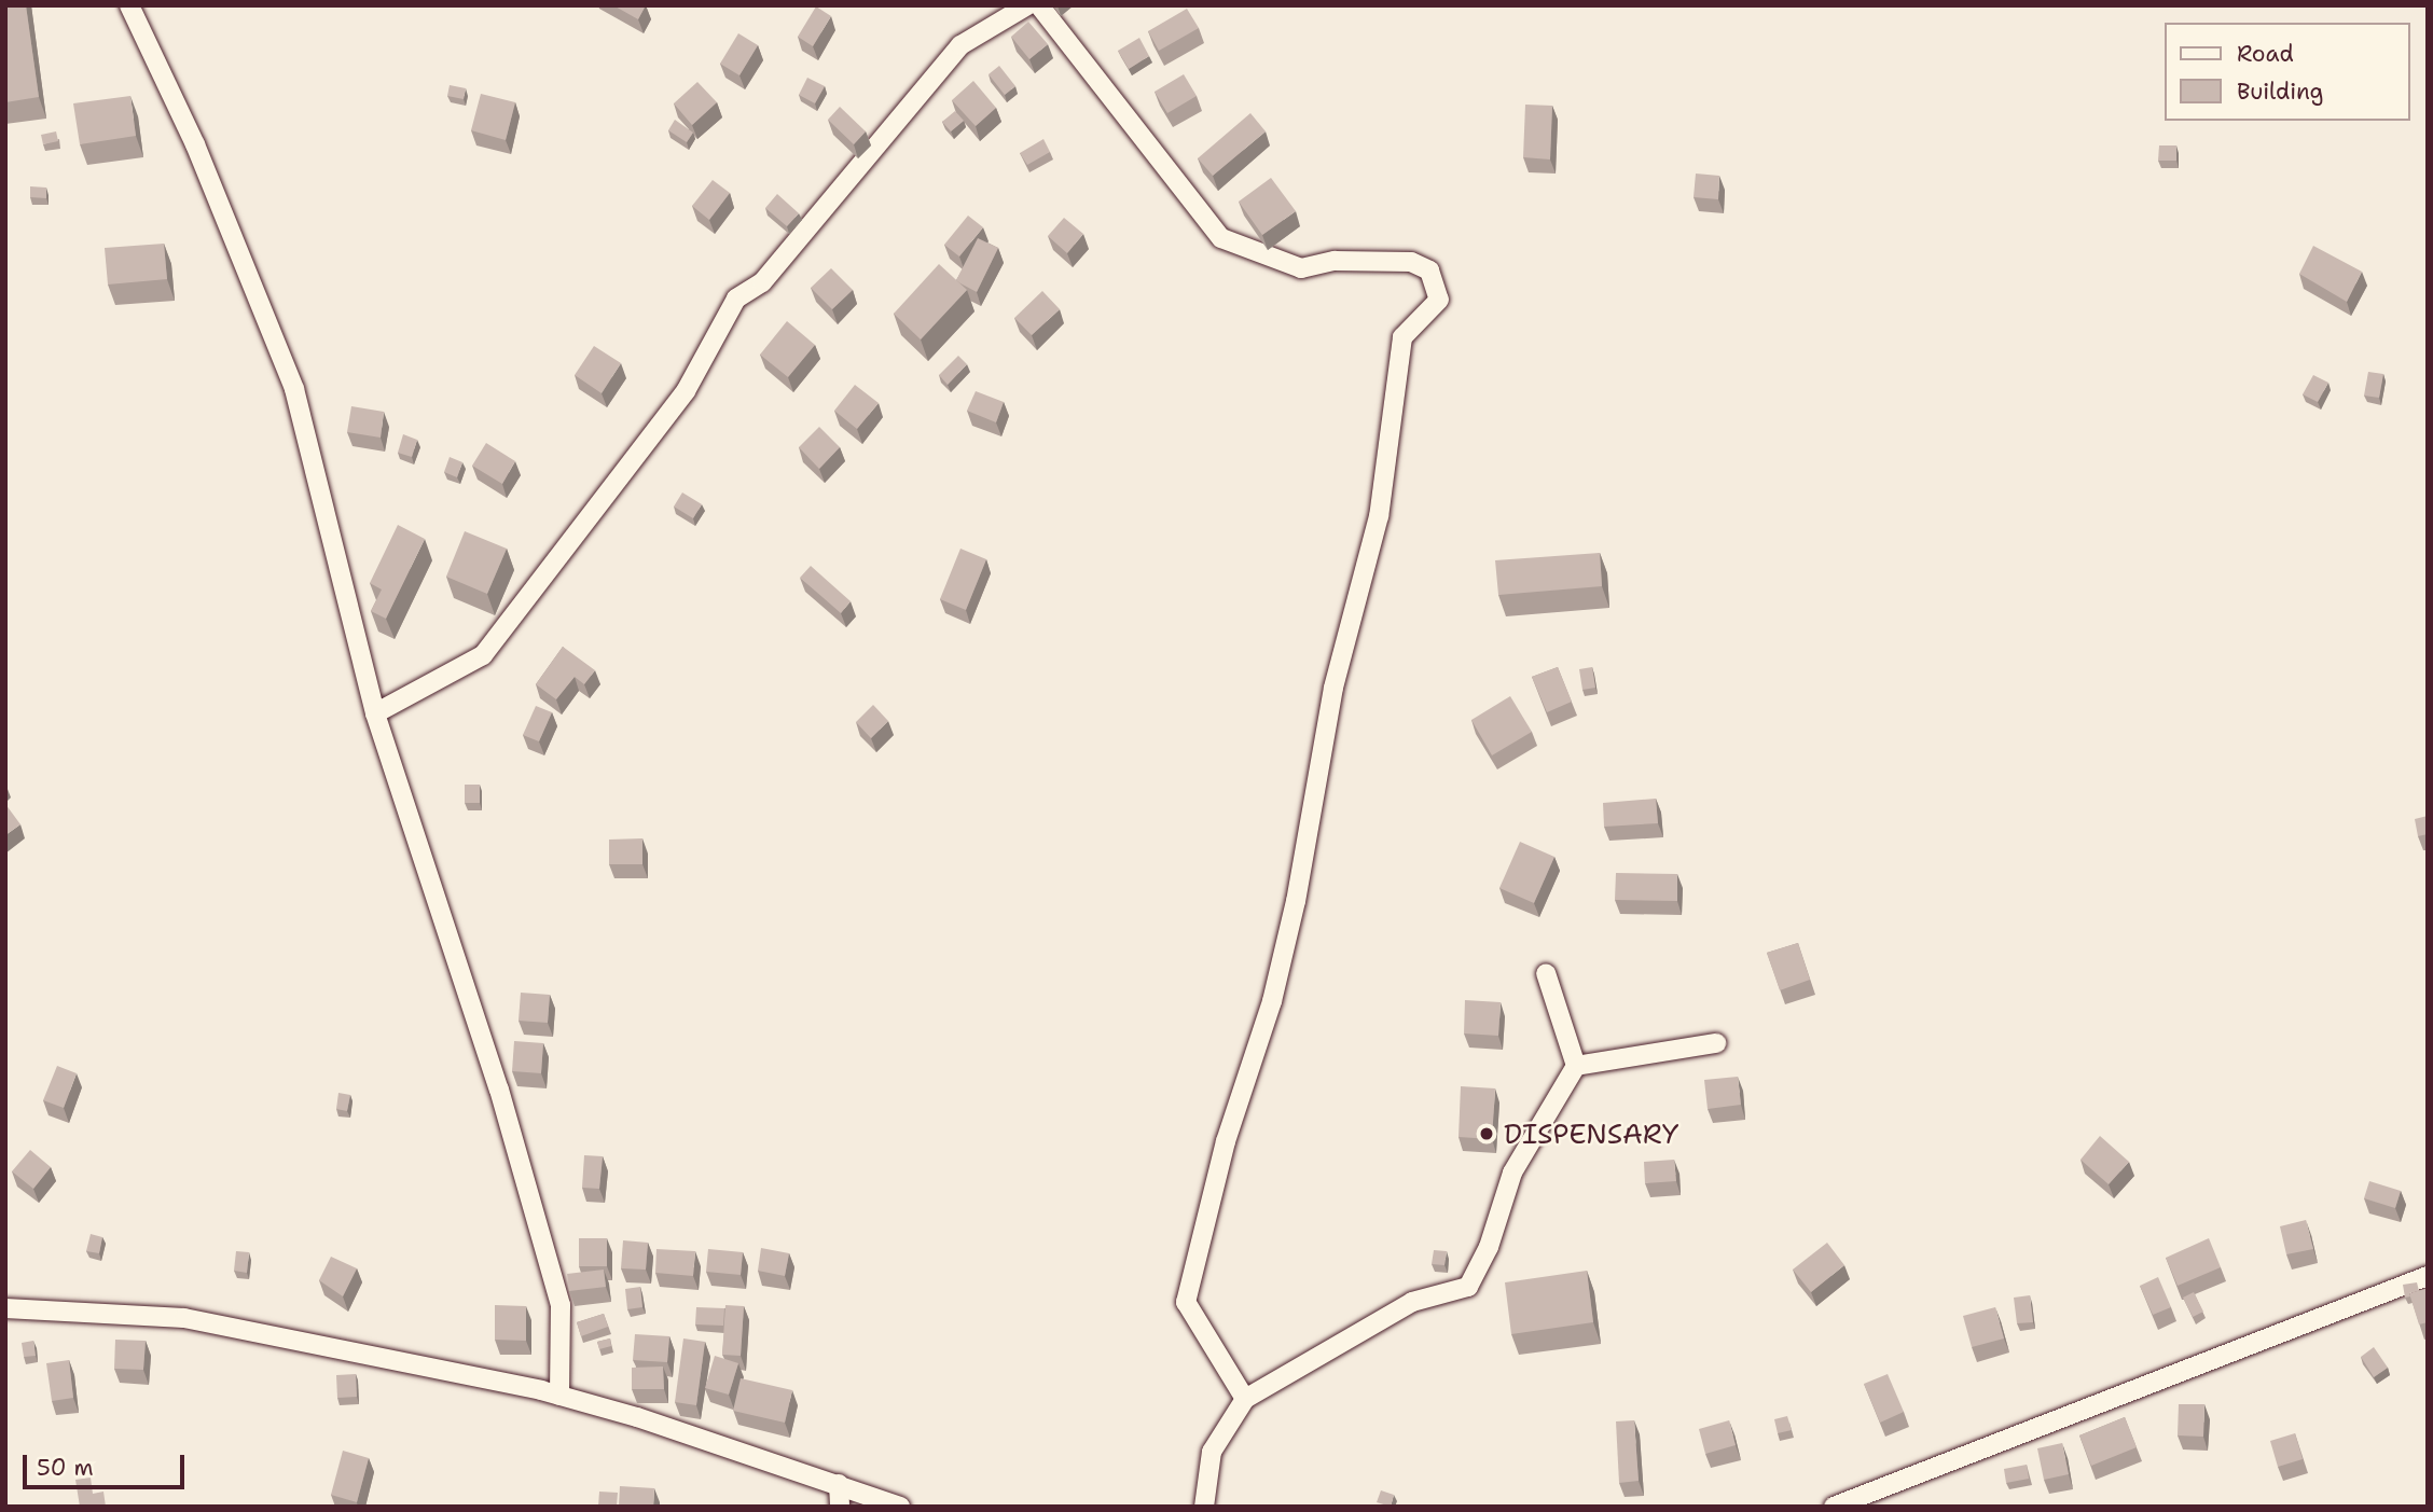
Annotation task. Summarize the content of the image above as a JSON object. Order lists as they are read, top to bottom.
{
  "places": ["DISPENSARY"],
  "legend": ["Road", "Building"],
  "scale_bar": "50 m"
}
